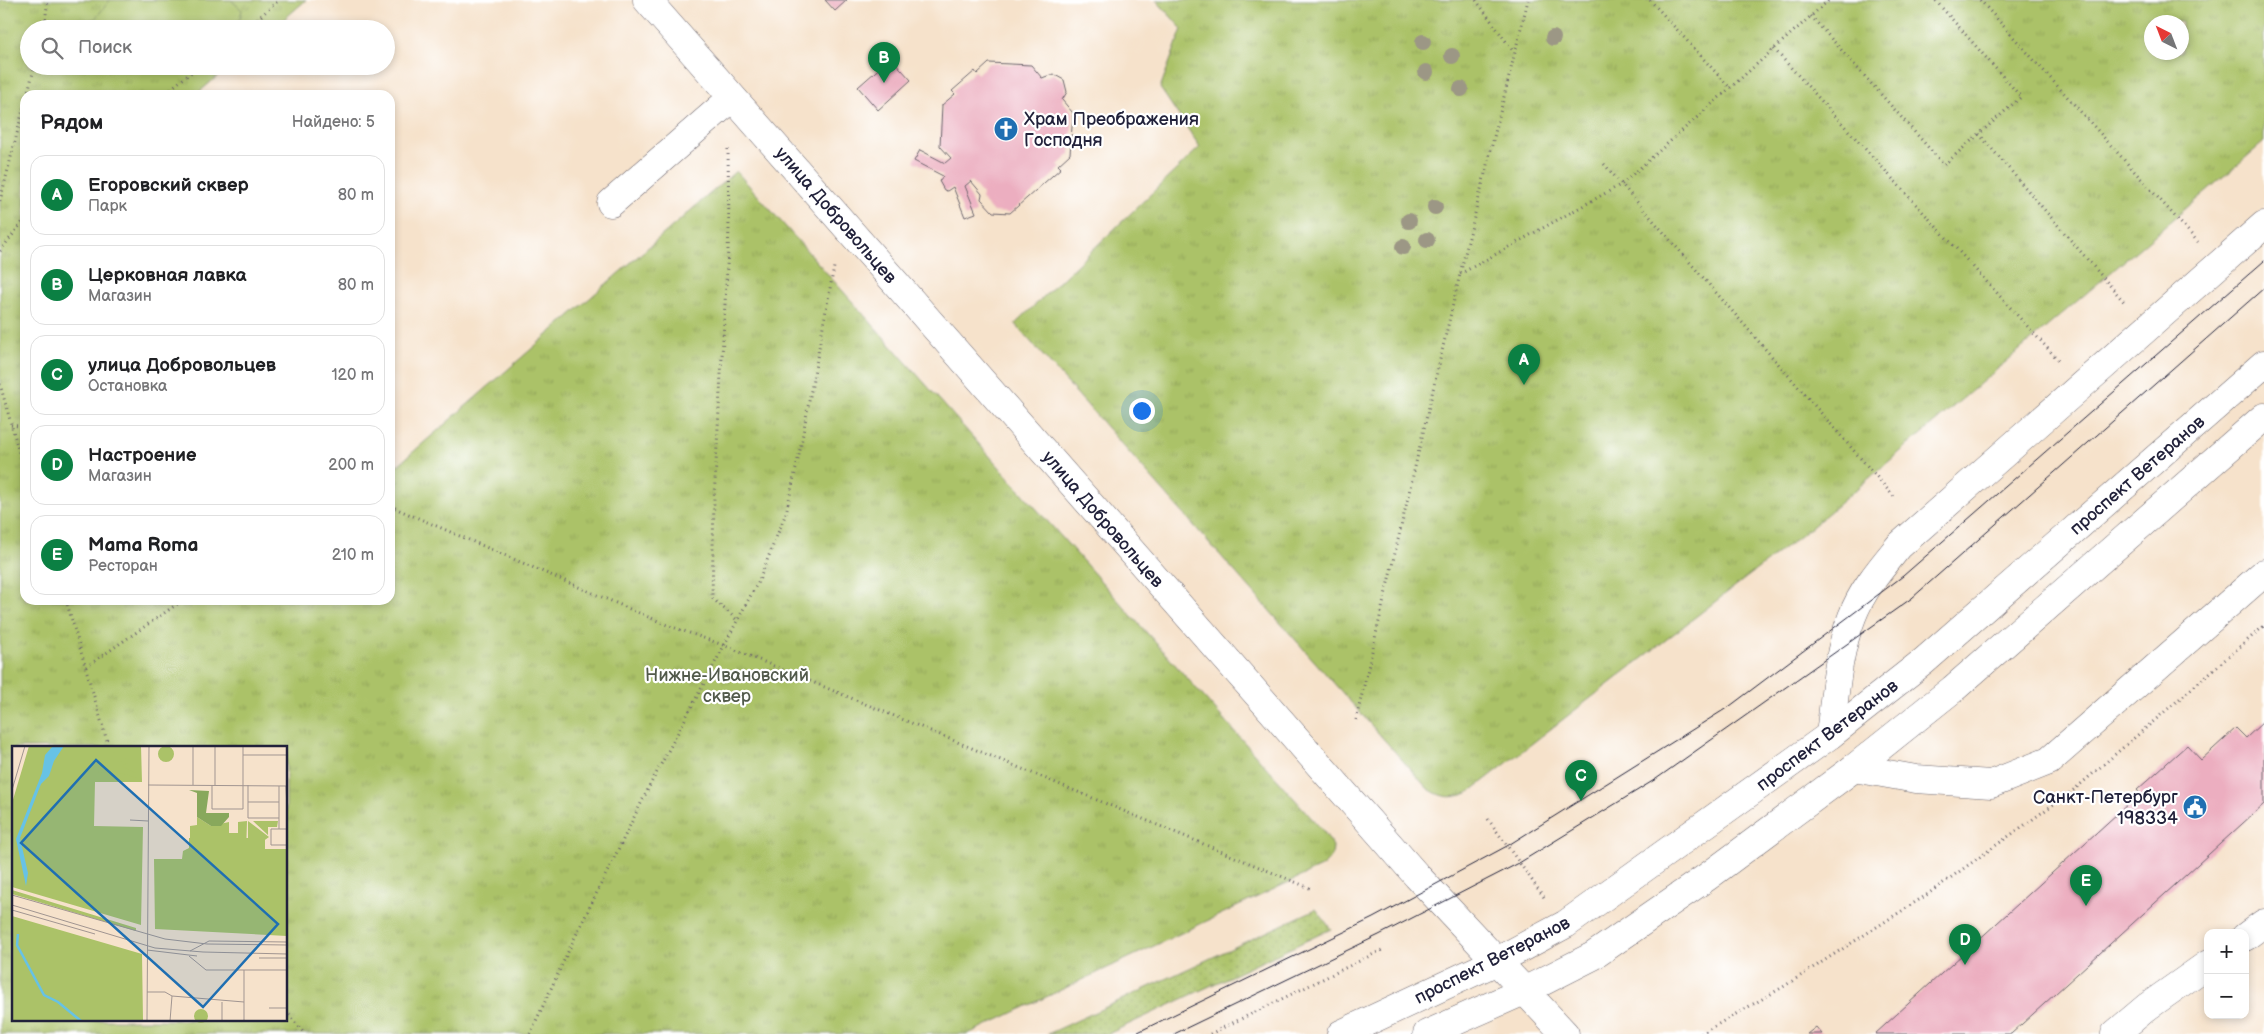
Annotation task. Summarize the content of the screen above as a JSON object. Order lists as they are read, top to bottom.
{
  "streets": {
    "street": ["улица Добровольцев", "проспект Ветеранов"]
  },
  "crossings": [
    ["улица Добровольцев", "проспект Ветеранов"]
  ],
  "parks": ["Нижне-Ивановский сквер"],
  "places": {
    "church": ["Храм Преображения Господня"],
    "public building": ["Санкт-Петербург 198334"]
  },
  "north": "top left",
  "page": {
    "search": "Поиск",
    "pins": [
      "B",
      "A",
      "C",
      "E",
      "D"
    ],
    "heading": ["Рядом", "Найдено: 5"],
    "list": [
      {
        "mark": "A",
        "name": "Егоровский сквер",
        "note": "Парк",
        "value": "80 m"
      },
      {
        "mark": "B",
        "name": "Церковная лавка",
        "note": "Магазин",
        "value": "80 m"
      },
      {
        "mark": "C",
        "name": "улица Добровольцев",
        "note": "Остановка",
        "value": "120 m"
      },
      {
        "mark": "D",
        "name": "Настроение",
        "note": "Магазин",
        "value": "200 m"
      },
      {
        "mark": "E",
        "name": "Mama Roma",
        "note": "Ресторан",
        "value": "210 m"
      }
    ],
    "map_buttons": ["+", "−"]
  }
}
